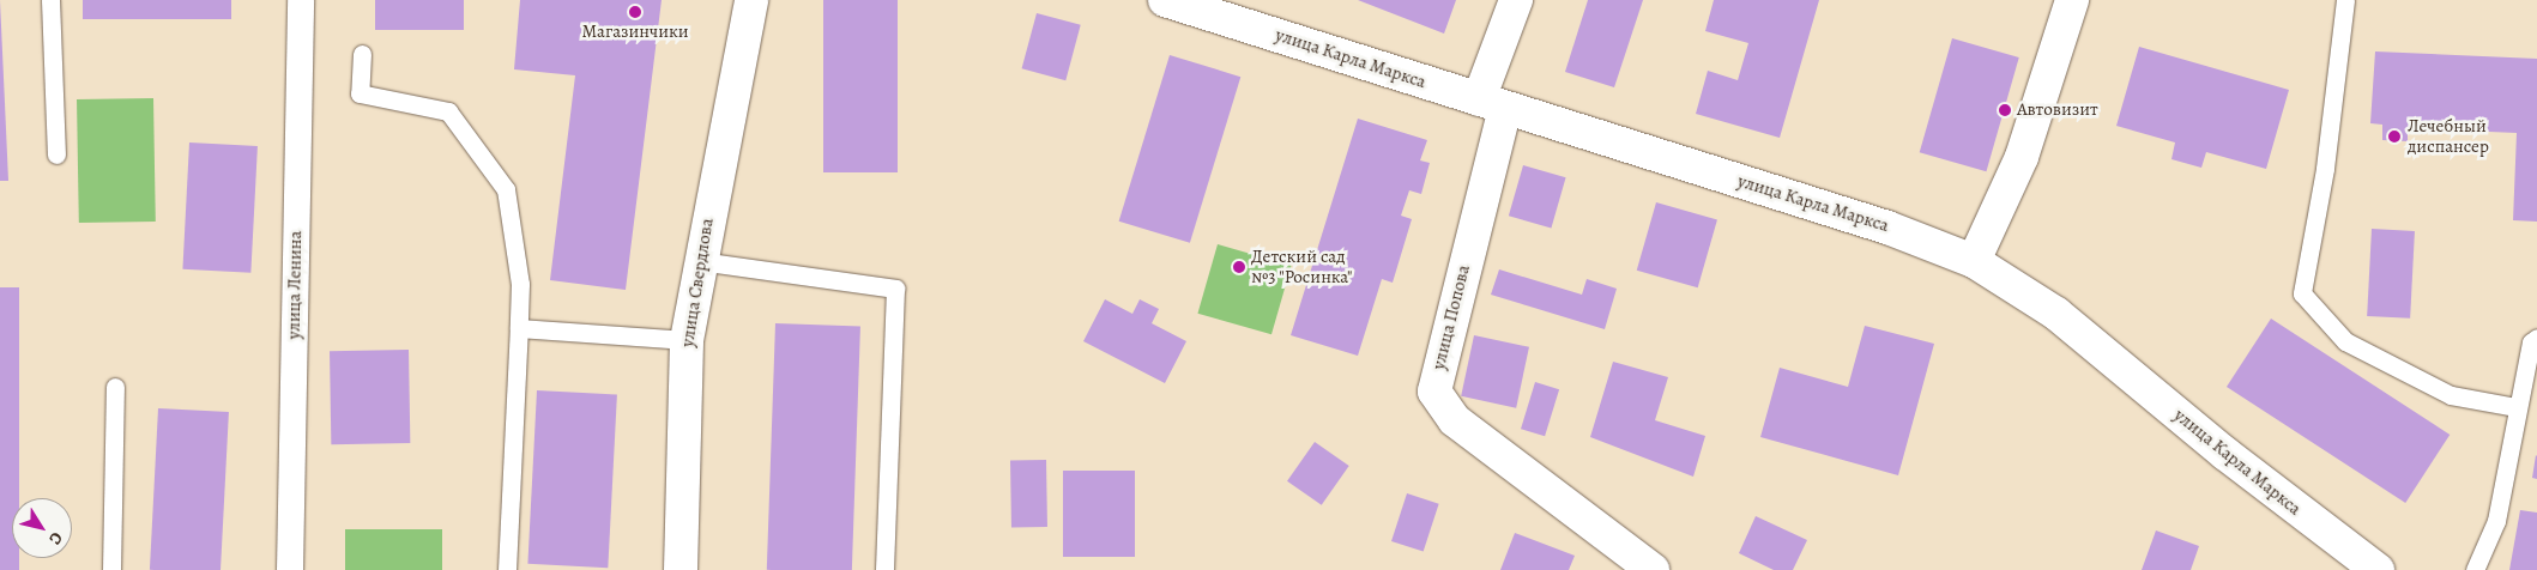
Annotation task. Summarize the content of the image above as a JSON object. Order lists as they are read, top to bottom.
{
  "streets": {
    "street": [
      "улица Карла Маркса",
      "улица Свердлова",
      "улица Ленина",
      "улица Попова"
    ]
  },
  "crossings": [
    ["улица Карла Маркса", "улица Попова"]
  ],
  "places": [
    "Магазинчики",
    "Автовизит",
    "Лечебный диспансер",
    "Детский сад №3 \"Росинка\""
  ],
  "north": "bottom right"
}
